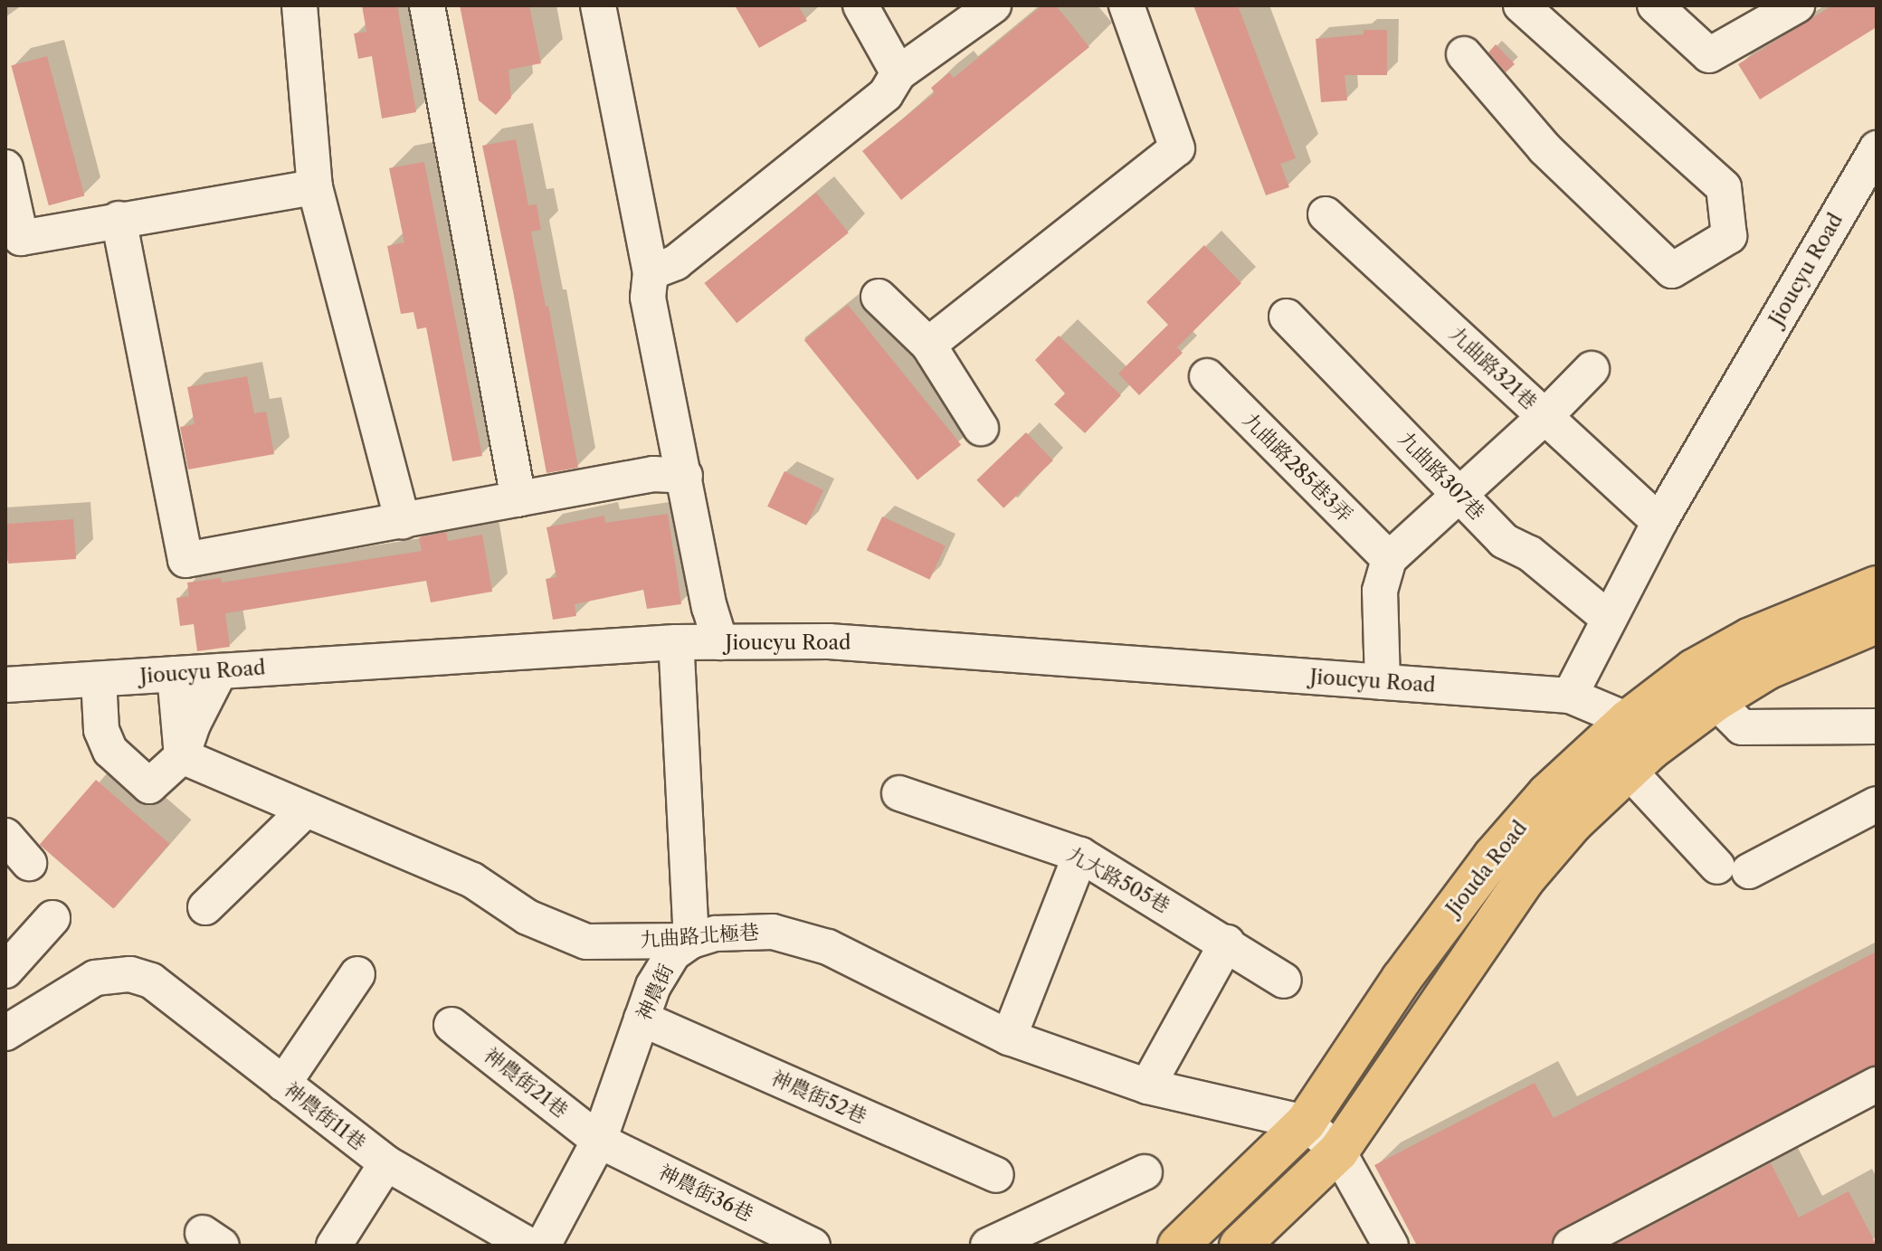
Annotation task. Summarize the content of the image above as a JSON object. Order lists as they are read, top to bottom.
{
  "streets": {
    "main road": ["Jiouda Road"],
    "street": [
      "Jioucyu Road",
      "九曲路321巷",
      "九曲路285巷3弄",
      "九曲路307巷",
      "九大路505巷",
      "九曲路北極巷",
      "神農街",
      "神農街21巷",
      "神農街52巷",
      "神農街11巷",
      "神農街36巷"
    ]
  },
  "crossings": [
    ["Jioucyu Road", "九曲路321巷"],
    ["Jioucyu Road", "九曲路307巷"],
    ["Jioucyu Road", "Jiouda Road"],
    ["Jiouda Road", "九曲路北極巷"],
    ["九曲路北極巷", "神農街"],
    ["神農街", "神農街21巷"],
    ["神農街", "神農街52巷"],
    ["神農街", "神農街36巷"],
    ["神農街21巷", "神農街36巷"]
  ]
}
